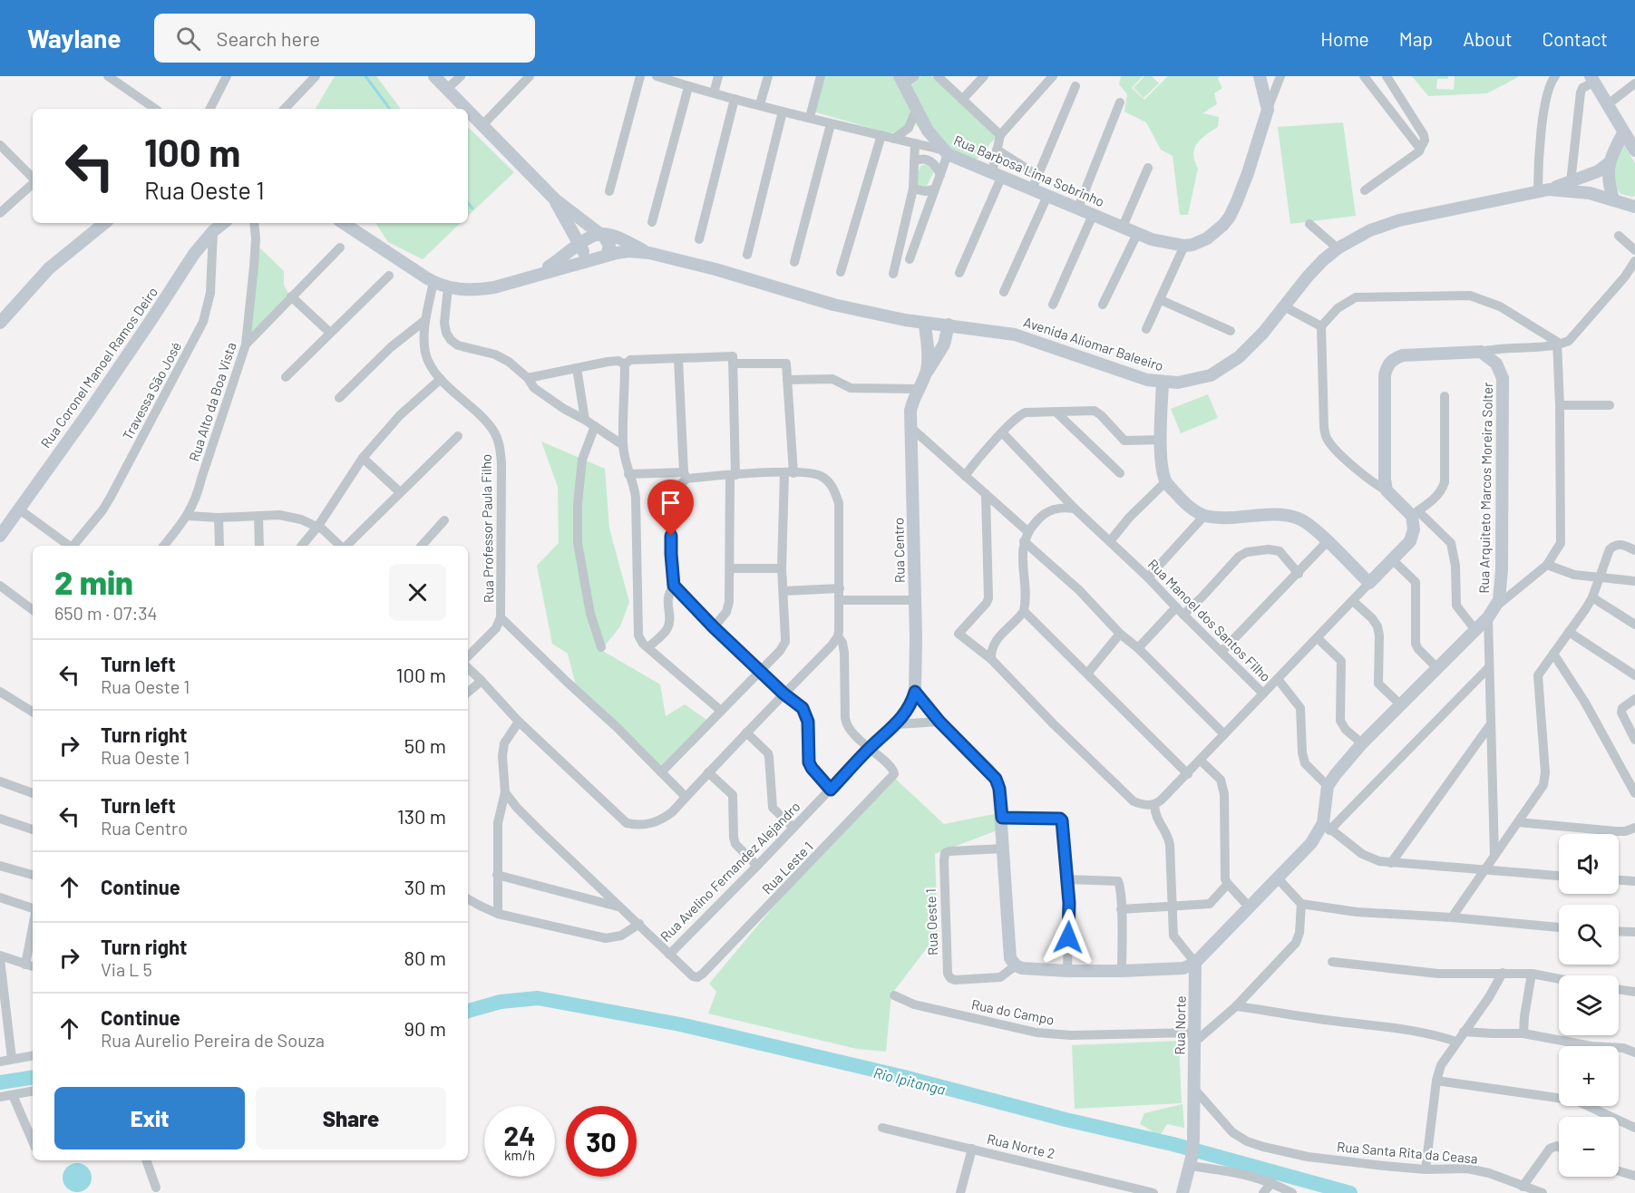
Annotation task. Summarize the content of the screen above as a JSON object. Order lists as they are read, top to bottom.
{
  "streets": {
    "street": [
      "Rua Barbosa Lima Sobrinho",
      "Avenida Aliomar Baleeiro",
      "Rua Coronel Manoel Ramos Deiro",
      "Travessa São José",
      "Rua Alto da Boa Vista",
      "Rua Arquiteto Marcos Moreira Solter",
      "Rua Professor Paula Filho",
      "Rua Centro",
      "Rua Manoel dos Santos Filho",
      "Rua Leste 1",
      "Rua Avelino Fernandez Alejandro",
      "Rua Oeste 1",
      "Rua do Campo",
      "Rua Norte",
      "Rua Norte 2",
      "Rua Santa Rita da Ceasa"
    ]
  },
  "crossings": [
    ["Avenida Aliomar Baleeiro", "Rua Professor Paula Filho"],
    ["Avenida Aliomar Baleeiro", "Rua Centro"],
    ["Rua Coronel Manoel Ramos Deiro", "Travessa São José"],
    ["Rua Centro", "Rua Avelino Fernandez Alejandro"],
    ["Rua Leste 1", "Rua Avelino Fernandez Alejandro"],
    ["Rua do Campo", "Rua Norte"],
    ["Rua Norte", "Rua Santa Rita da Ceasa"]
  ],
  "water": ["Rio Ipitanga"],
  "page": {
    "header": "Waylane",
    "search": "Search here",
    "nav": [
      "Home",
      "Map",
      "About",
      "Contact"
    ],
    "turn": ["100 m", "Rua Oeste 1"],
    "heading": ["2 min", "650 m · 07:34"],
    "list": [
      {
        "name": "Turn left",
        "note": "Rua Oeste 1",
        "value": "100 m"
      },
      {
        "name": "Turn right",
        "note": "Rua Oeste 1",
        "value": "50 m"
      },
      {
        "name": "Turn left",
        "note": "Rua Centro",
        "value": "130 m"
      },
      {
        "name": "Continue",
        "value": "30 m"
      },
      {
        "name": "Turn right",
        "note": "Via L 5",
        "value": "80 m"
      },
      {
        "name": "Continue",
        "note": "Rua Aurelio Pereira de Souza",
        "value": "90 m"
      }
    ],
    "map_buttons": ["+", "−"],
    "buttons": ["Exit", "Share"],
    "speed": "24 km/h",
    "limit": "30"
  }
}
